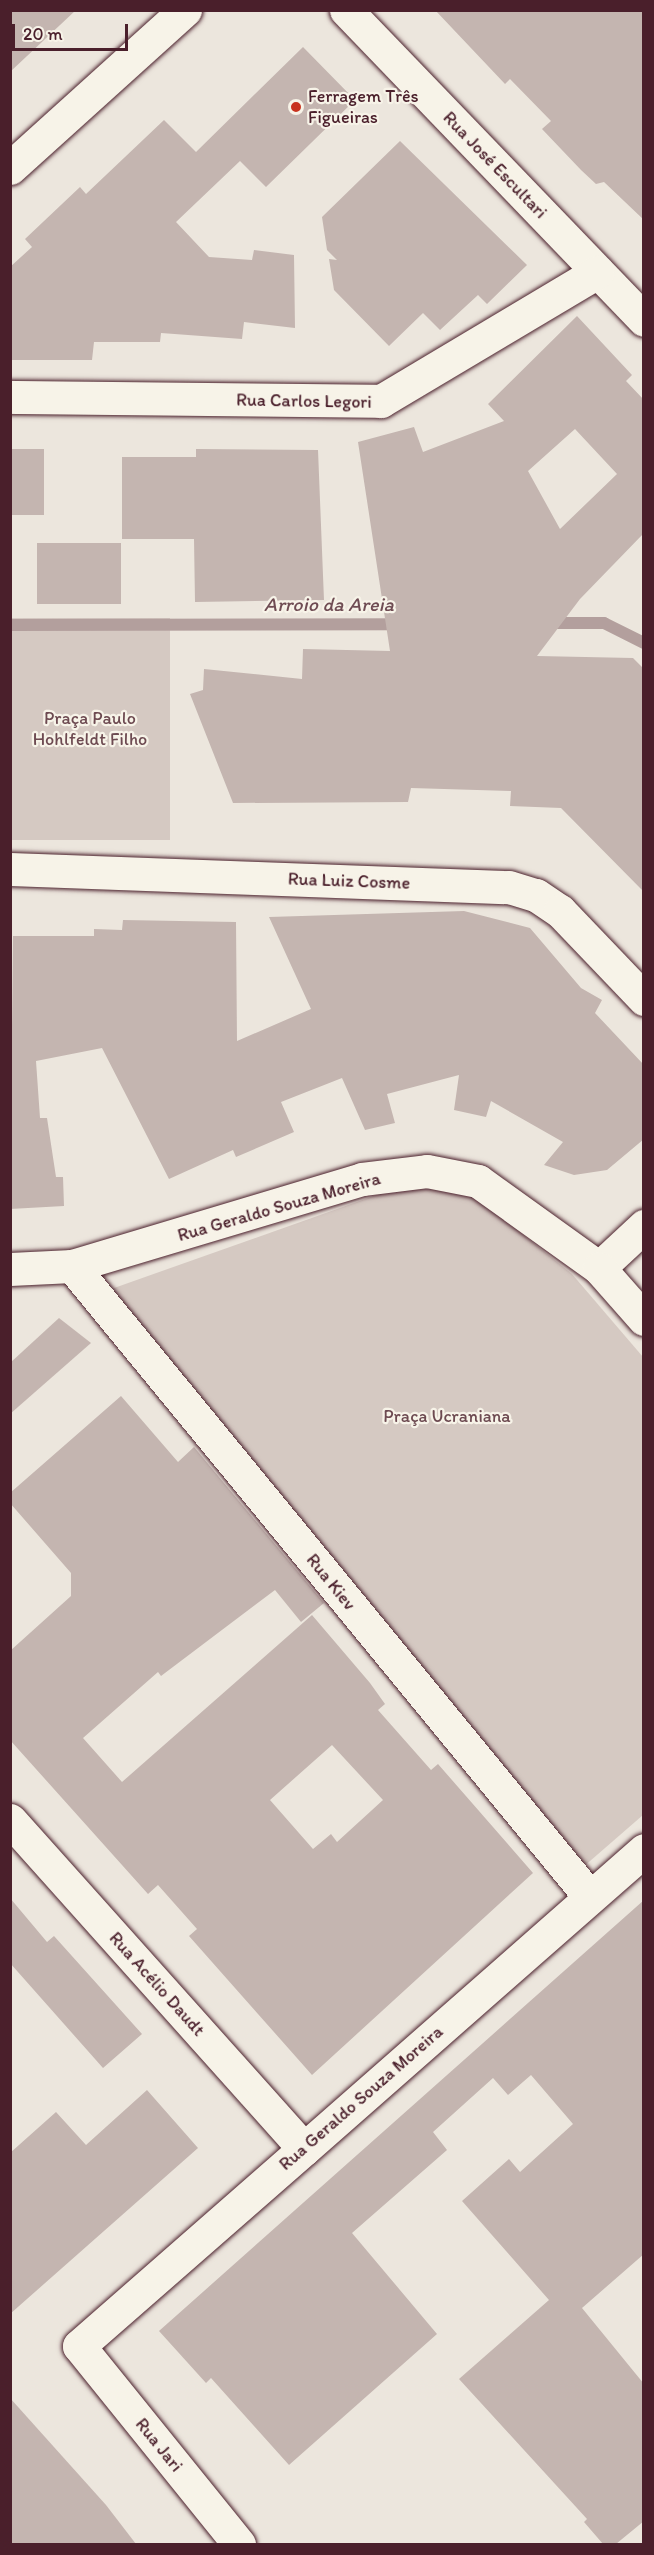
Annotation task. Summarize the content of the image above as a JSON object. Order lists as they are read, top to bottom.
{
  "streets": {
    "street": [
      "Rua José Escultari",
      "Rua Carlos Legori",
      "Rua Luiz Cosme",
      "Rua Geraldo Souza Moreira",
      "Rua Kiev",
      "Rua Acélio Daudt",
      "Rua Jari"
    ]
  },
  "crossings": [
    ["Rua José Escultari", "Rua Carlos Legori"],
    ["Rua Geraldo Souza Moreira", "Rua Kiev"],
    ["Rua Geraldo Souza Moreira", "Rua Acélio Daudt"],
    ["Rua Geraldo Souza Moreira", "Rua Jari"]
  ],
  "water": ["Arroio da Areia"],
  "parks": ["Praça Paulo Hohlfeldt Filho", "Praça Ucraniana"],
  "places": ["Ferragem Três Figueiras"],
  "scale_bar": "20 m"
}
